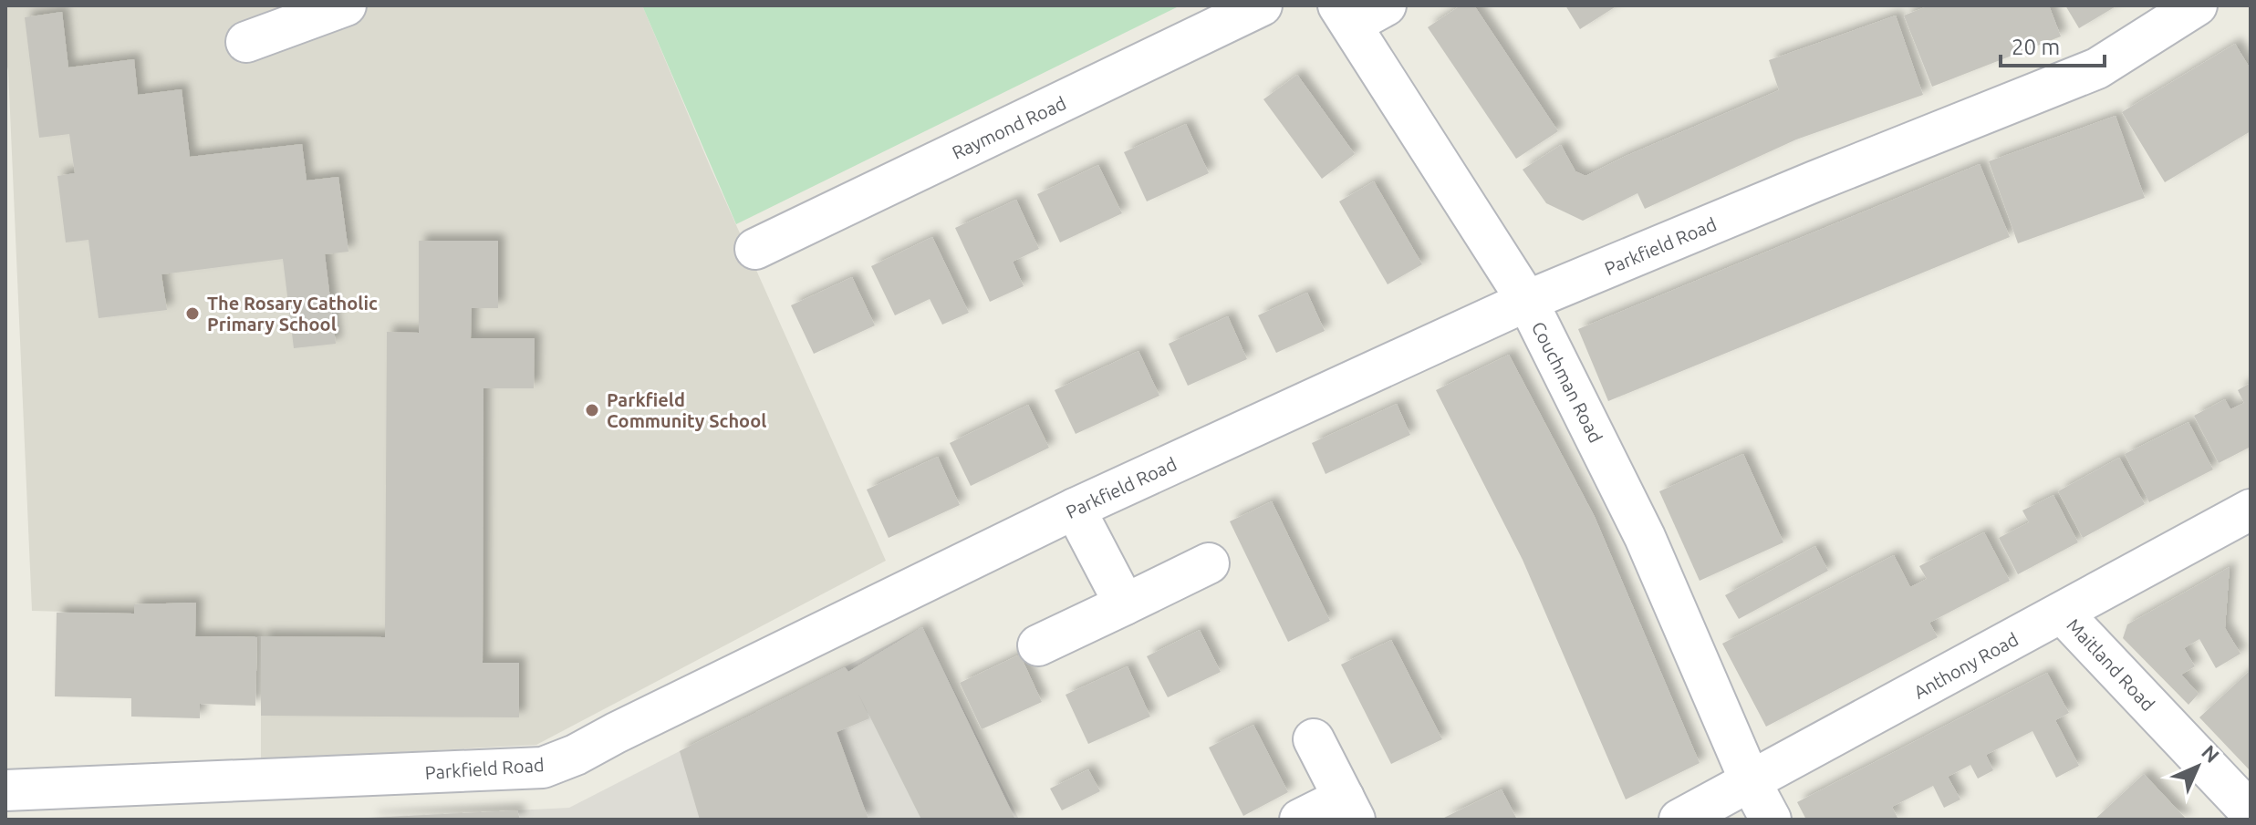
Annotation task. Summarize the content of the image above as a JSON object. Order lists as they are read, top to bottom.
{
  "streets": {
    "street": [
      "Raymond Road",
      "Parkfield Road",
      "Couchman Road",
      "Maitland Road",
      "Anthony Road"
    ]
  },
  "crossings": [
    ["Parkfield Road", "Couchman Road"],
    ["Couchman Road", "Anthony Road"],
    ["Maitland Road", "Anthony Road"]
  ],
  "places": ["The Rosary Catholic Primary School", "Parkfield Community School"],
  "scale_bar": "20 m",
  "north": "top right"
}
